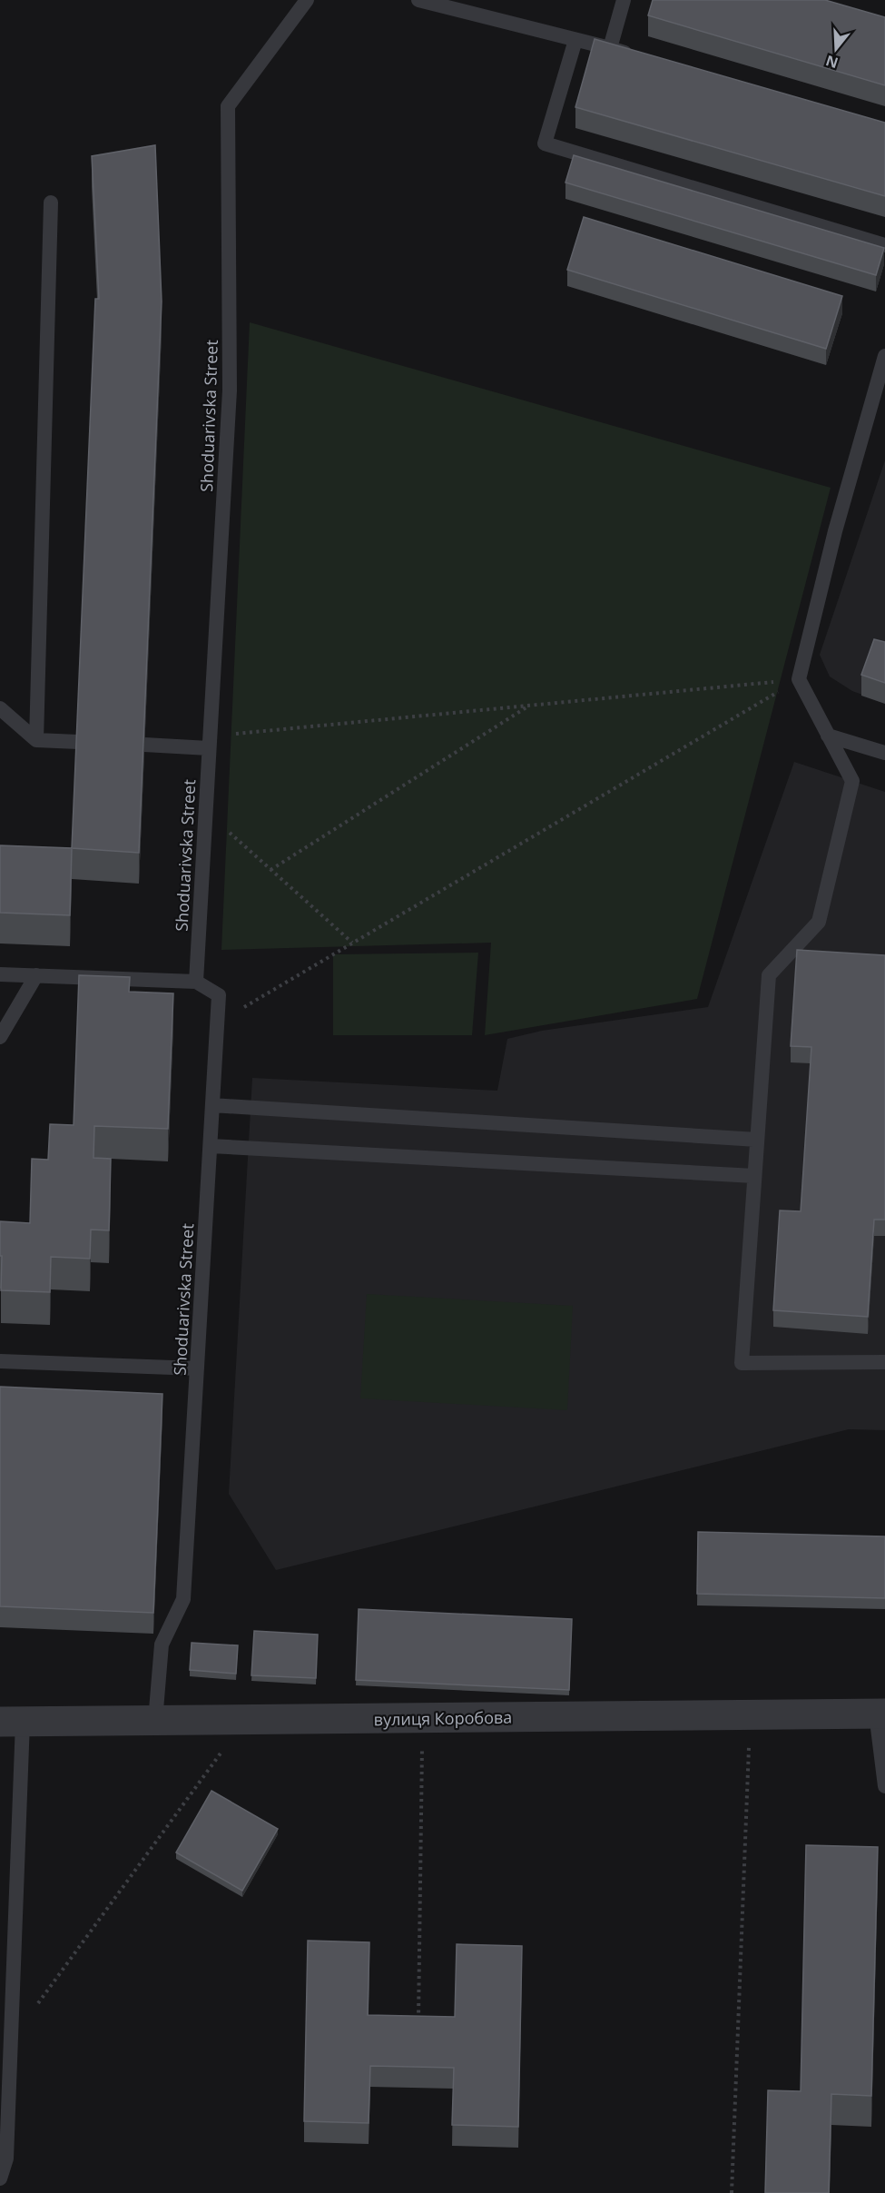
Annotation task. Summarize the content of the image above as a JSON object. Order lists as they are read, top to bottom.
{
  "streets": {
    "street": ["вулиця Коробова"],
    "lane": ["Shoduarivska Street"]
  },
  "crossings": [
    ["Shoduarivska Street", "вулиця Коробова"]
  ],
  "north": "bottom"
}
